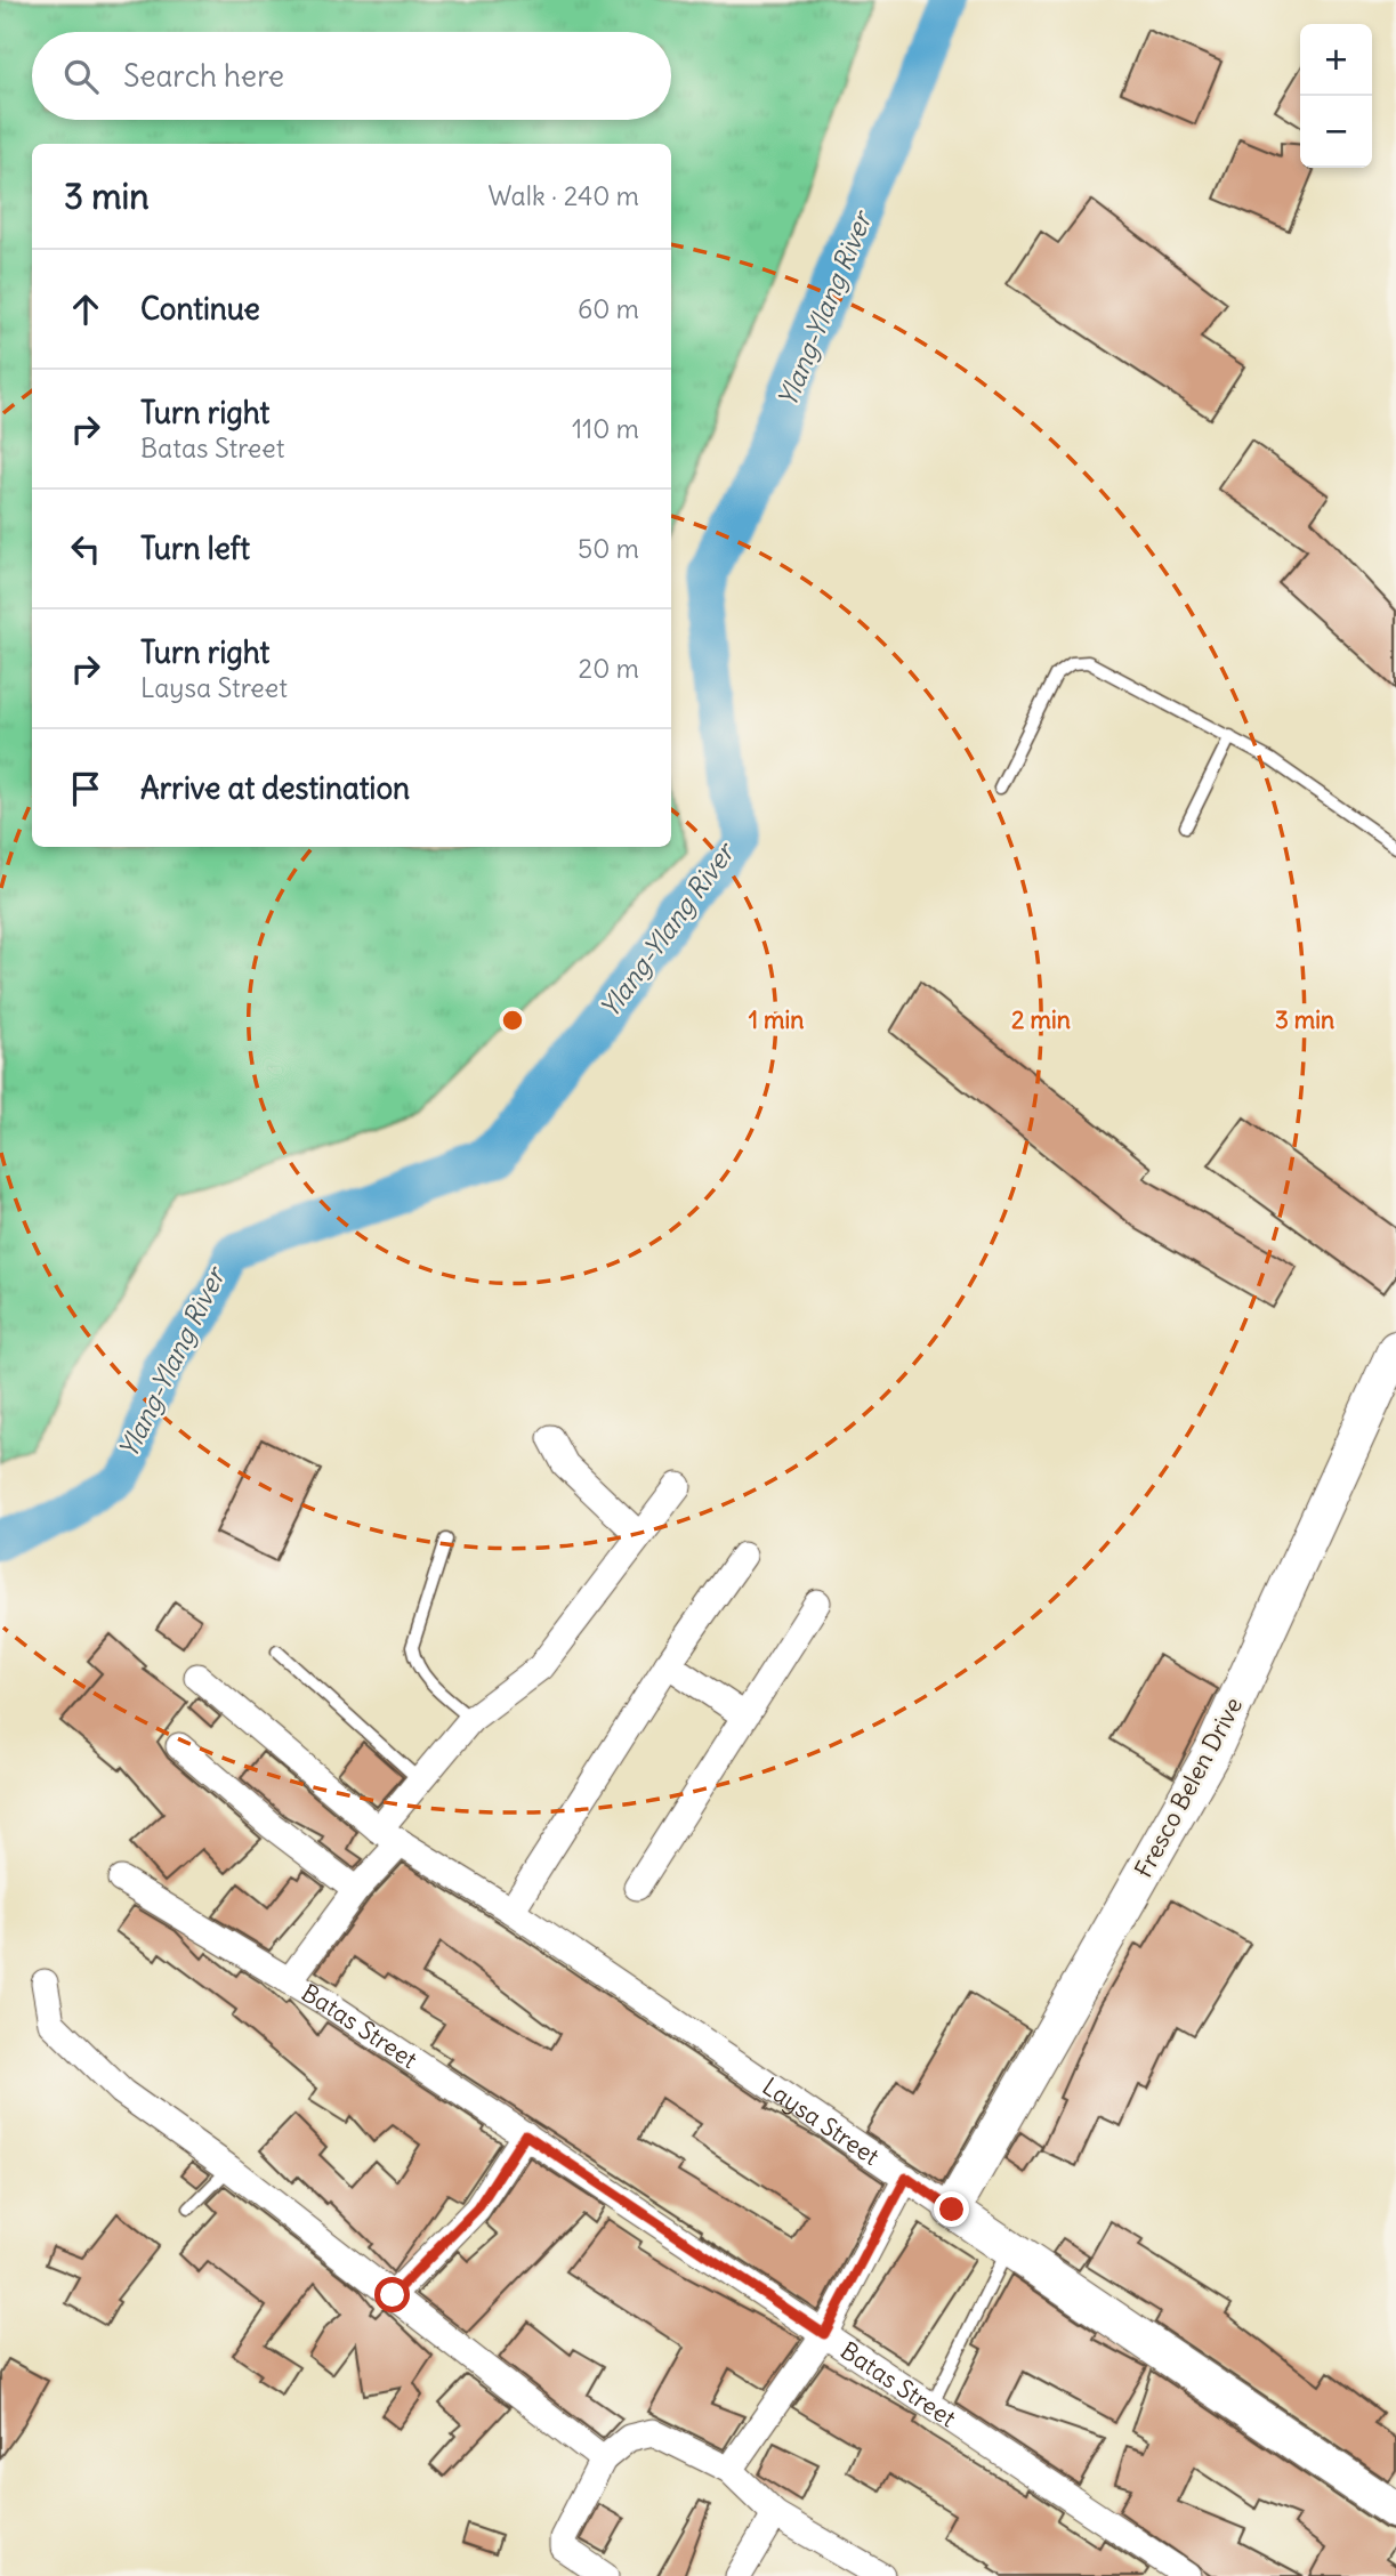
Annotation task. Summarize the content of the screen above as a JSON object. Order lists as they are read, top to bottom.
{
  "streets": {
    "street": ["Fresco Belen Drive", "Batas Street", "Laysa Street"]
  },
  "crossings": [
    ["Fresco Belen Drive", "Laysa Street"]
  ],
  "water": ["Ylang-Ylang River"],
  "page": {
    "map_buttons": ["+", "−"],
    "search": "Search here",
    "heading": ["3 min", "Walk · 240 m"],
    "list": [
      ["Continue", "60 m"],
      ["Turn right", "Batas Street", "110 m"],
      ["Turn left", "50 m"],
      ["Turn right", "Laysa Street", "20 m"],
      "Arrive at destination"
    ]
  },
  "rings": ["1 min", "2 min", "3 min"]
}
